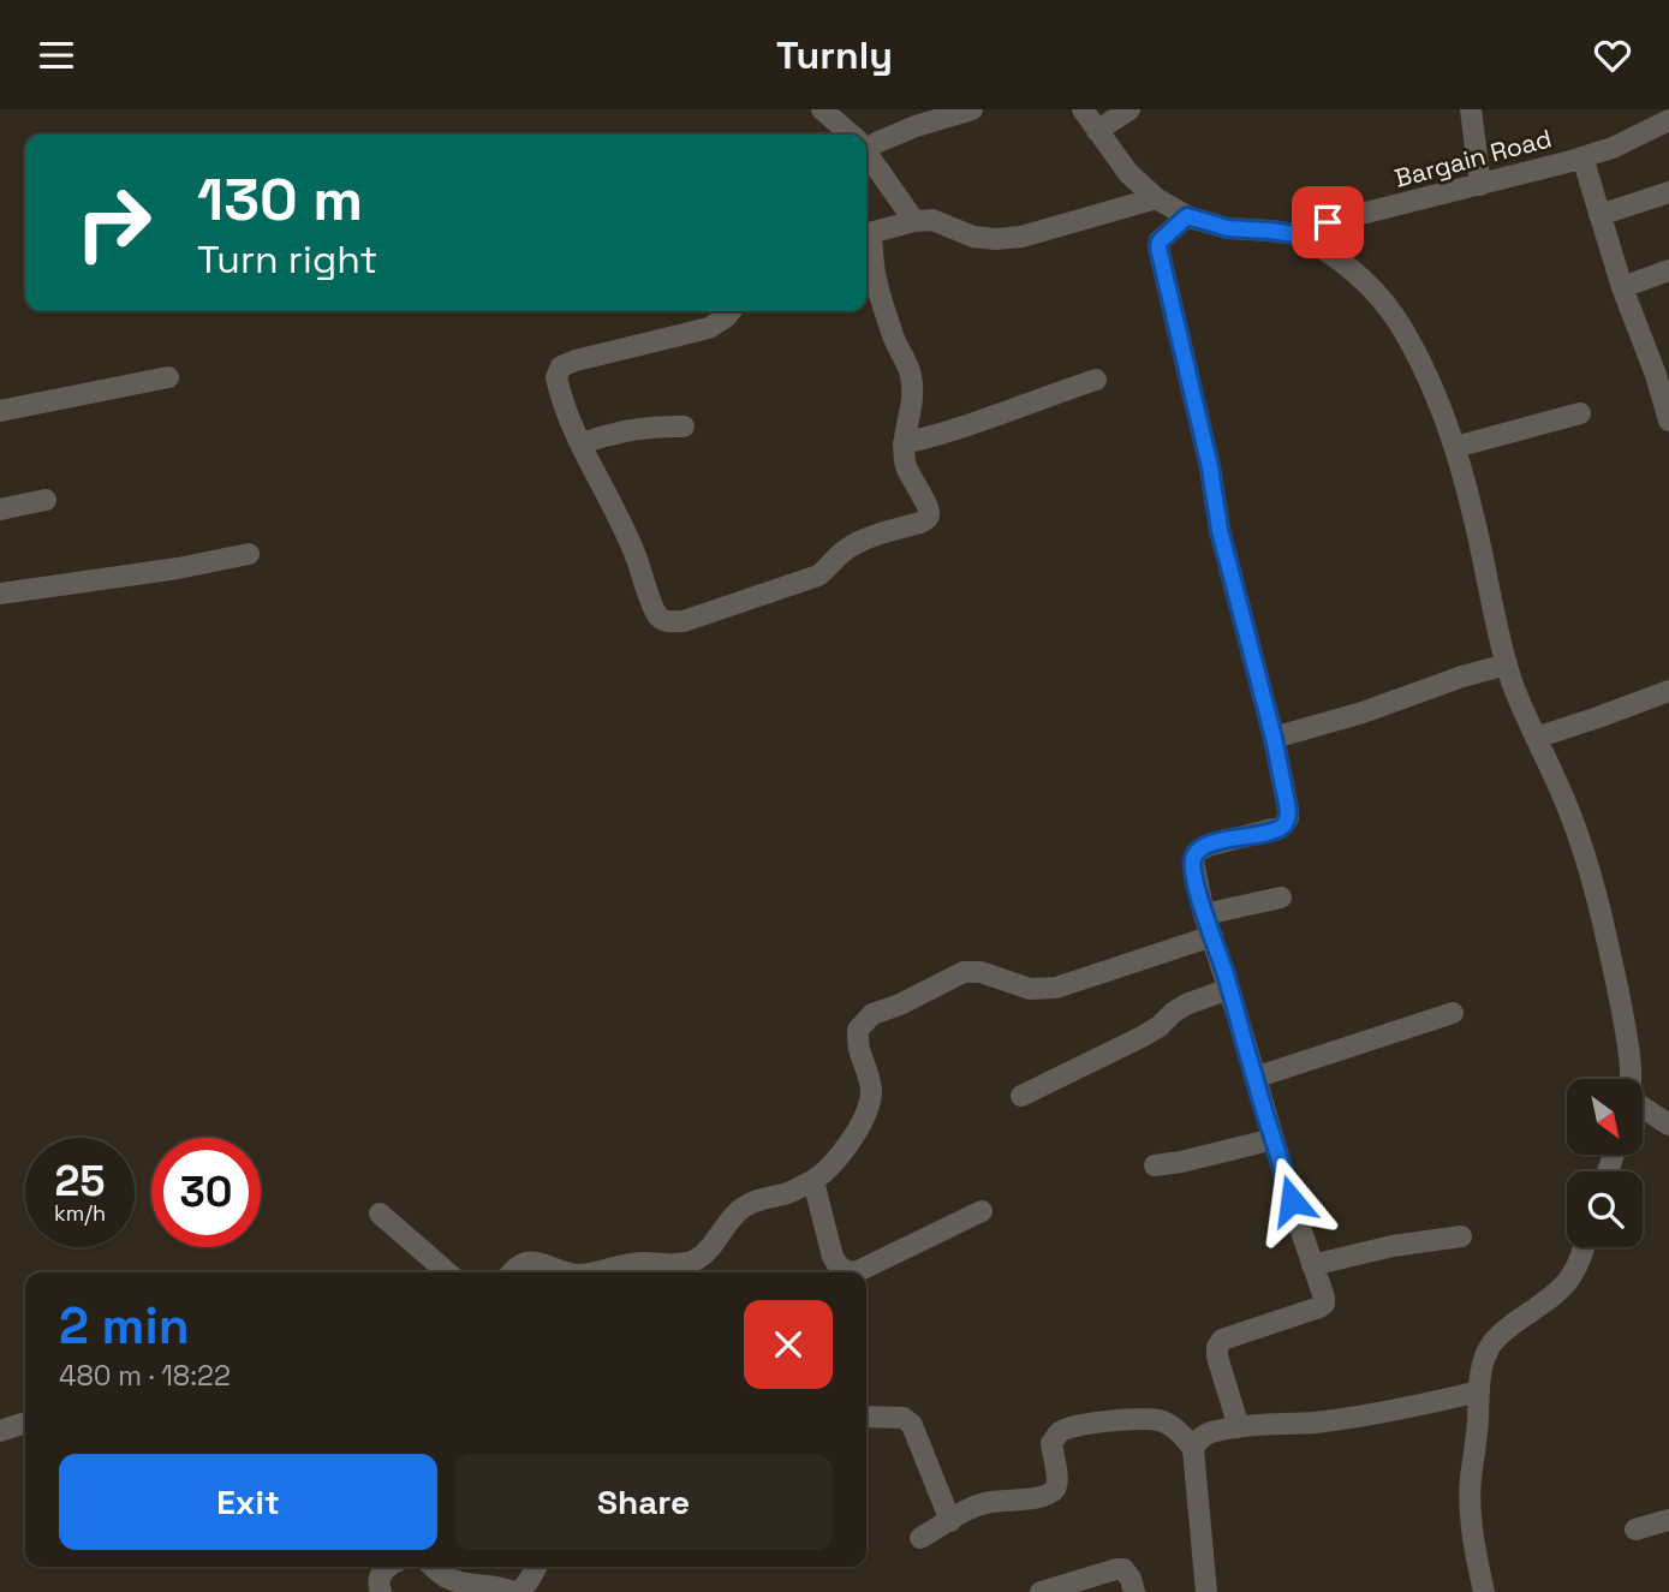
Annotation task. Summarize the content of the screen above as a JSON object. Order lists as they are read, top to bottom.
{
  "streets": {
    "street": ["Bargain Road"]
  },
  "north": "bottom right",
  "page": {
    "header": "Turnly",
    "turn": ["130 m", "Turn right"],
    "speed": "25 km/h",
    "limit": "30",
    "heading": ["2 min", "480 m · 18:22"],
    "buttons": ["Exit", "Share"]
  }
}
